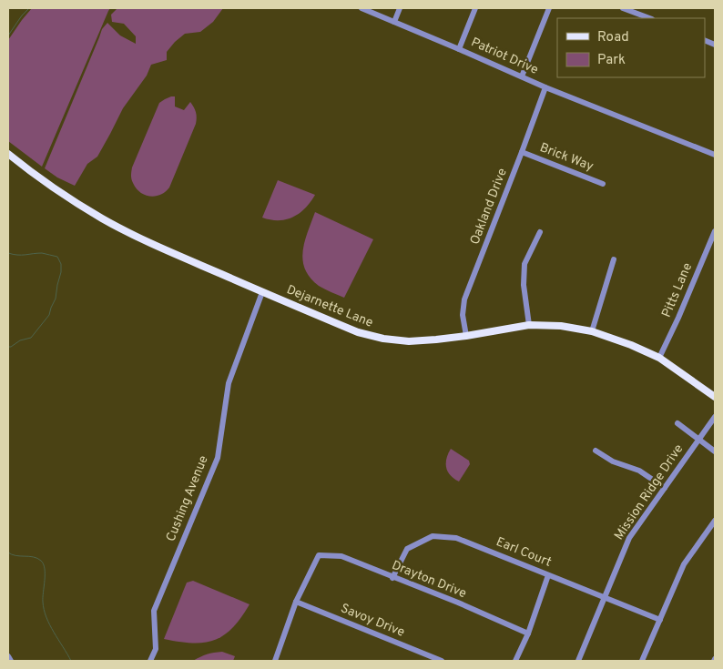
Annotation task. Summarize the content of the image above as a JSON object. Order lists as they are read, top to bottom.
{
  "streets": {
    "main road": ["Dejarnette Lane"],
    "street": [
      "Patriot Drive",
      "Brick Way",
      "Oakland Drive",
      "Pitts Lane",
      "Mission Ridge Drive",
      "Cushing Avenue",
      "Earl Court",
      "Drayton Drive",
      "Savoy Drive"
    ]
  },
  "crossings": [
    ["Patriot Drive", "Oakland Drive"],
    ["Brick Way", "Oakland Drive"],
    ["Oakland Drive", "Dejarnette Lane"],
    ["Pitts Lane", "Dejarnette Lane"],
    ["Dejarnette Lane", "Cushing Avenue"],
    ["Mission Ridge Drive", "Earl Court"],
    ["Earl Court", "Drayton Drive"],
    ["Drayton Drive", "Savoy Drive"]
  ],
  "legend": ["Road", "Park"]
}
